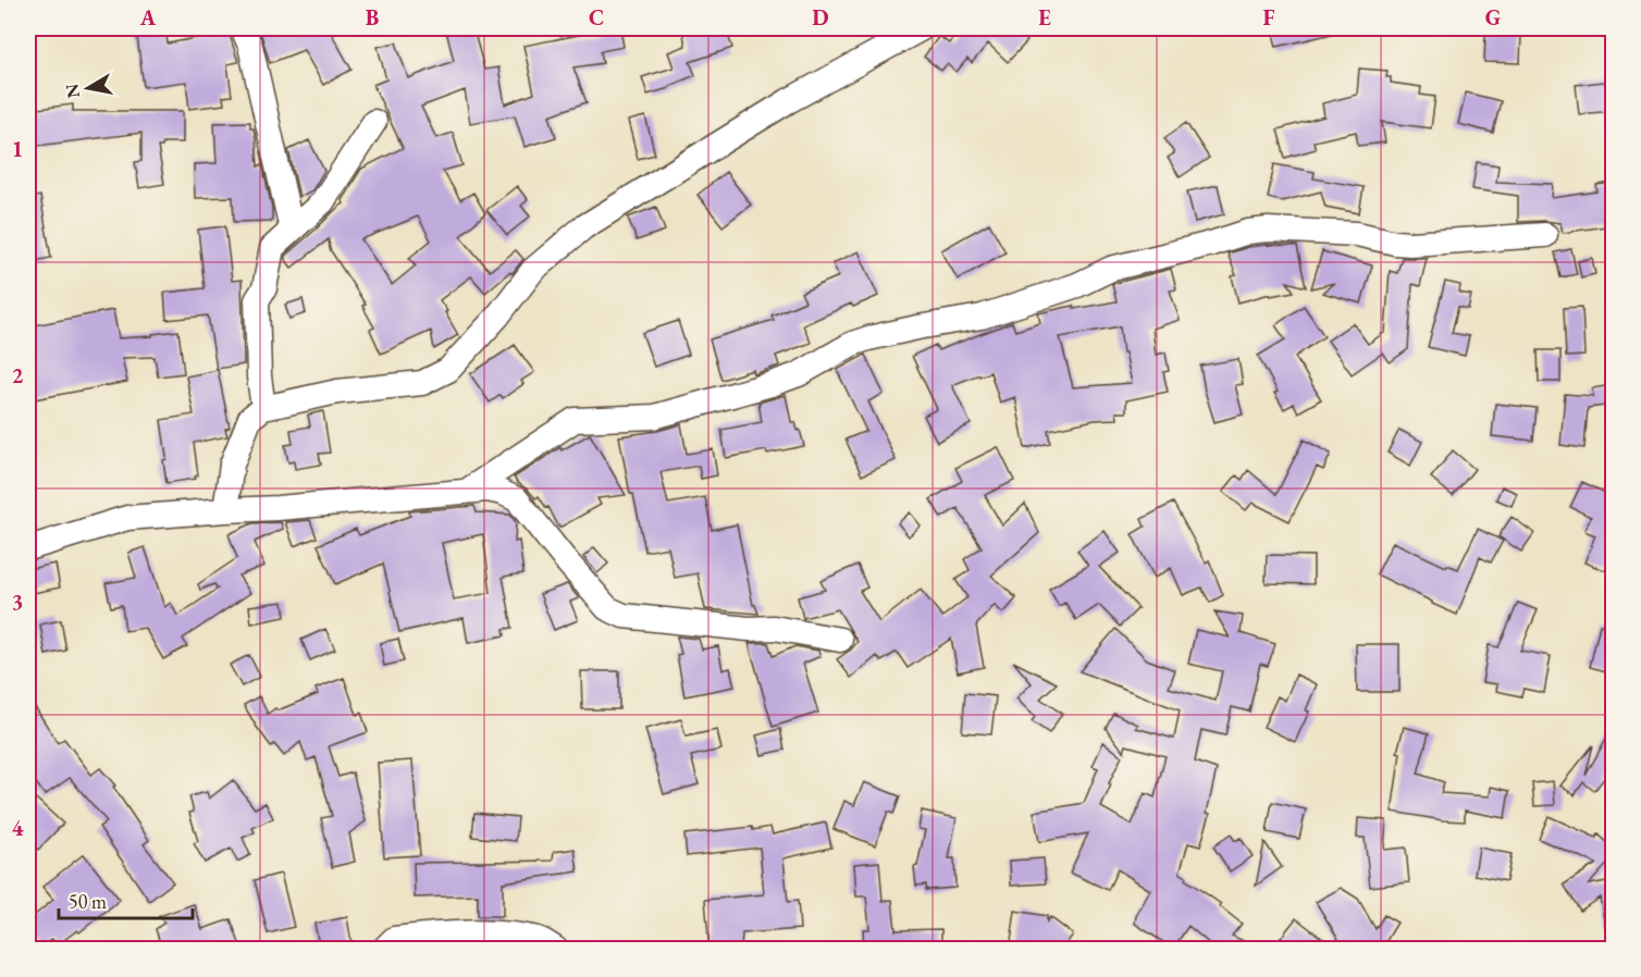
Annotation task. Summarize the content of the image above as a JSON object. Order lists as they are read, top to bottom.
{
  "scale_bar": "50 m",
  "north": "left",
  "grid": {
    "columns": [
      "A",
      "B",
      "C",
      "D",
      "E",
      "F",
      "G"
    ],
    "rows": [
      "1",
      "2",
      "3",
      "4"
    ]
  }
}
